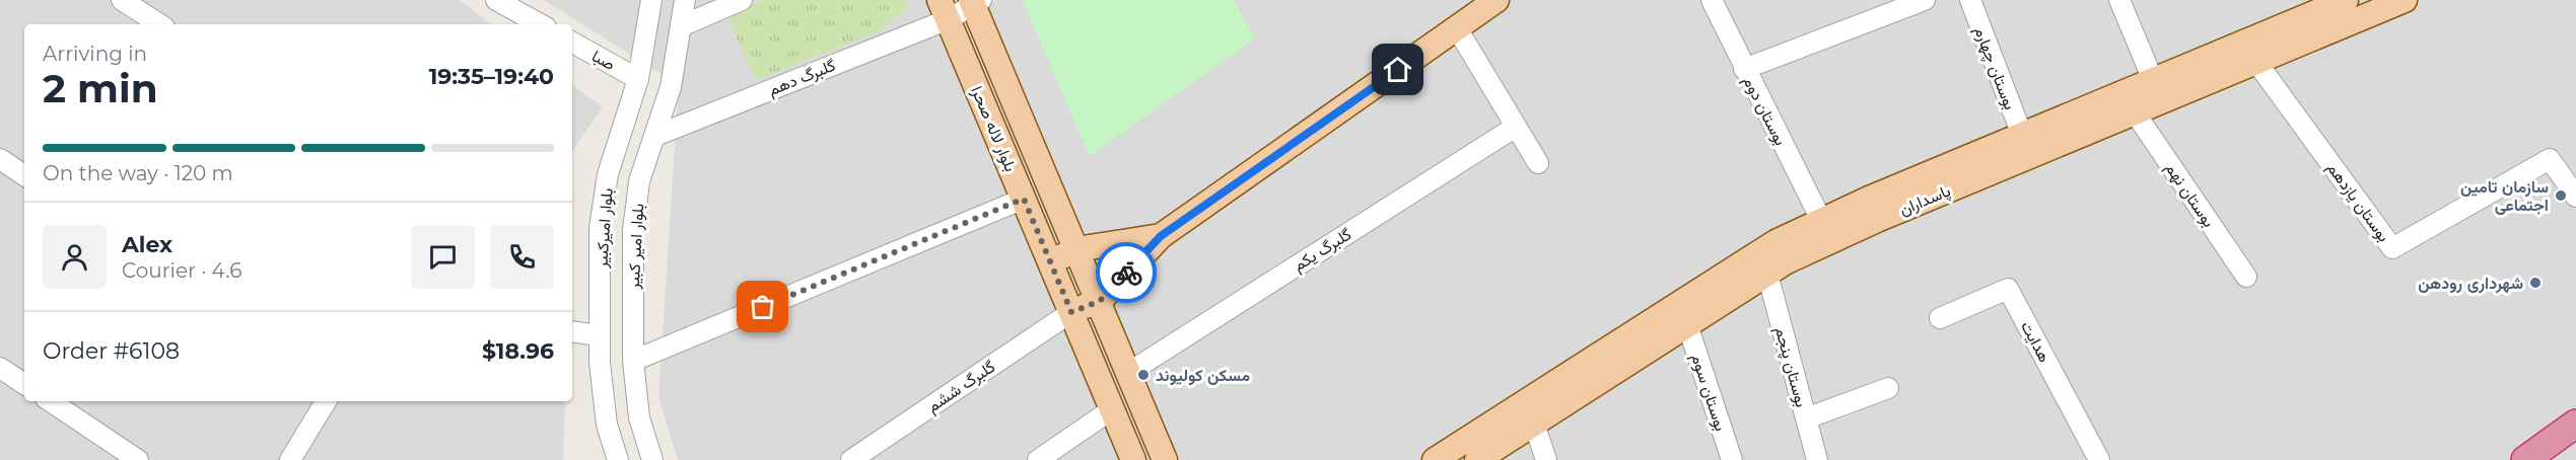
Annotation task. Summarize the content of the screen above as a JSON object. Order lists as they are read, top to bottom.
{
  "streets": {
    "main road": ["بلوار لاله صحرا", "پاسداران"],
    "street": [
      "صبا",
      "بوستان چهارم",
      "گلبرگ دهم",
      "بوستان دوم",
      "بوستان نهم",
      "بوستان یازدهم",
      "بلوار امیرکبیر",
      "بلوار امیر کبیر",
      "گلبرگ یکم",
      "هدایت",
      "بوستان پنجم",
      "گلبرگ ششم",
      "بوستان سوم"
    ]
  },
  "crossings": [
    ["صبا", "بلوار امیرکبیر"],
    ["بوستان چهارم", "پاسداران"],
    ["گلبرگ دهم", "بلوار لاله صحرا"],
    ["گلبرگ دهم", "بلوار امیر کبیر"],
    ["بوستان دوم", "پاسداران"],
    ["بلوار لاله صحرا", "گلبرگ یکم"],
    ["بلوار لاله صحرا", "گلبرگ ششم"],
    ["بوستان نهم", "پاسداران"],
    ["پاسداران", "بوستان یازدهم"],
    ["پاسداران", "بوستان پنجم"],
    ["پاسداران", "بوستان سوم"]
  ],
  "places": ["سازمان تامین اجتماعی", "شهرداری رودهن", "مسکن کولیوند"],
  "page": {
    "heading": ["2 min", "Arriving in", "19:35–19:40"],
    "panel": [
      "Alex",
      "Courier · 4.6",
      "Order #6108",
      "$18.96"
    ],
    "bar": "On the way · 120 m"
  }
}
